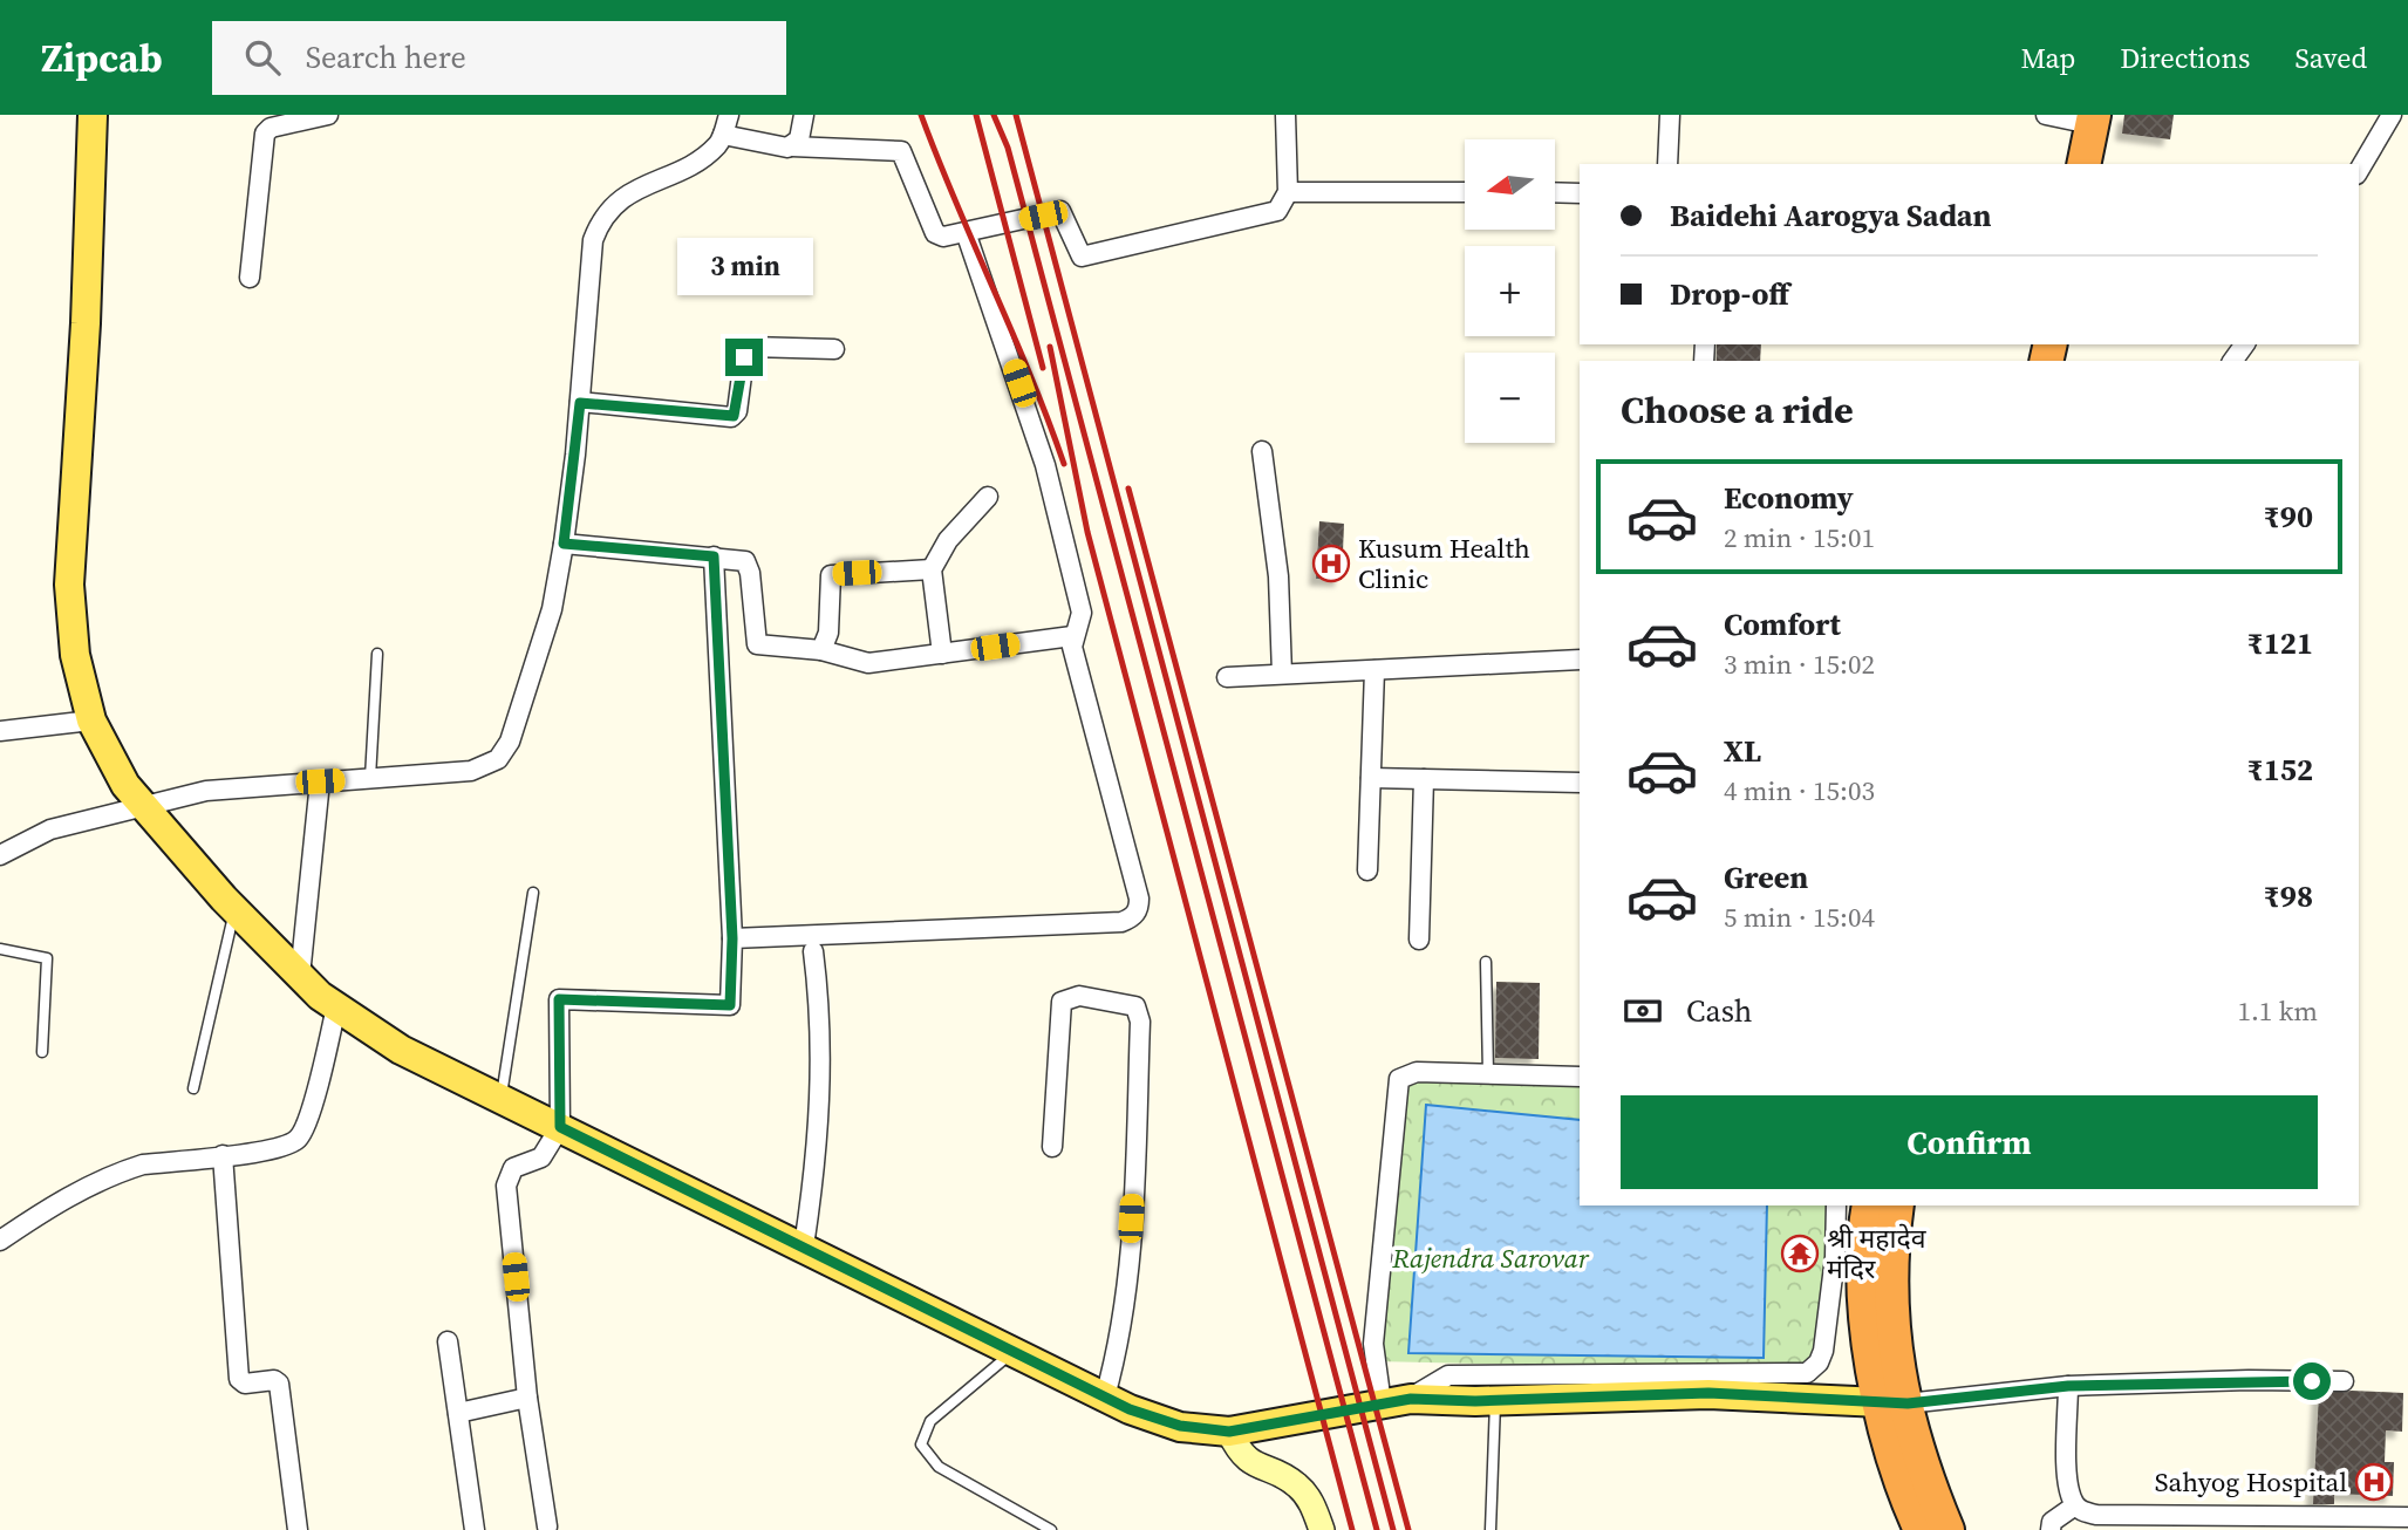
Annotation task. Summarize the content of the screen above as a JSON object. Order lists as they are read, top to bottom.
{
  "parks": ["Rajendra Sarovar"],
  "places": {
    "hospital": ["Kusum Health Clinic", "Sahyog Hospital"],
    "temple": ["श्री महादेव मंदिर"]
  },
  "north": "left",
  "page": {
    "header": "Zipcab",
    "search": "Search here",
    "nav": ["Map", "Directions", "Saved"],
    "map_buttons": ["+", "−"],
    "banner": ["Baidehi Aarogya Sadan", "Drop-off"],
    "bubble": "3 min",
    "heading": "Choose a ride",
    "list": [
      {
        "name": "Economy",
        "note": "2 min · 15:01",
        "value": "₹90"
      },
      {
        "name": "Comfort",
        "note": "3 min · 15:02",
        "value": "₹121"
      },
      {
        "name": "XL",
        "note": "4 min · 15:03",
        "value": "₹152"
      },
      {
        "name": "Green",
        "note": "5 min · 15:04",
        "value": "₹98"
      }
    ],
    "pay": ["Cash", "1.1 km"],
    "buttons": "Confirm"
  }
}
